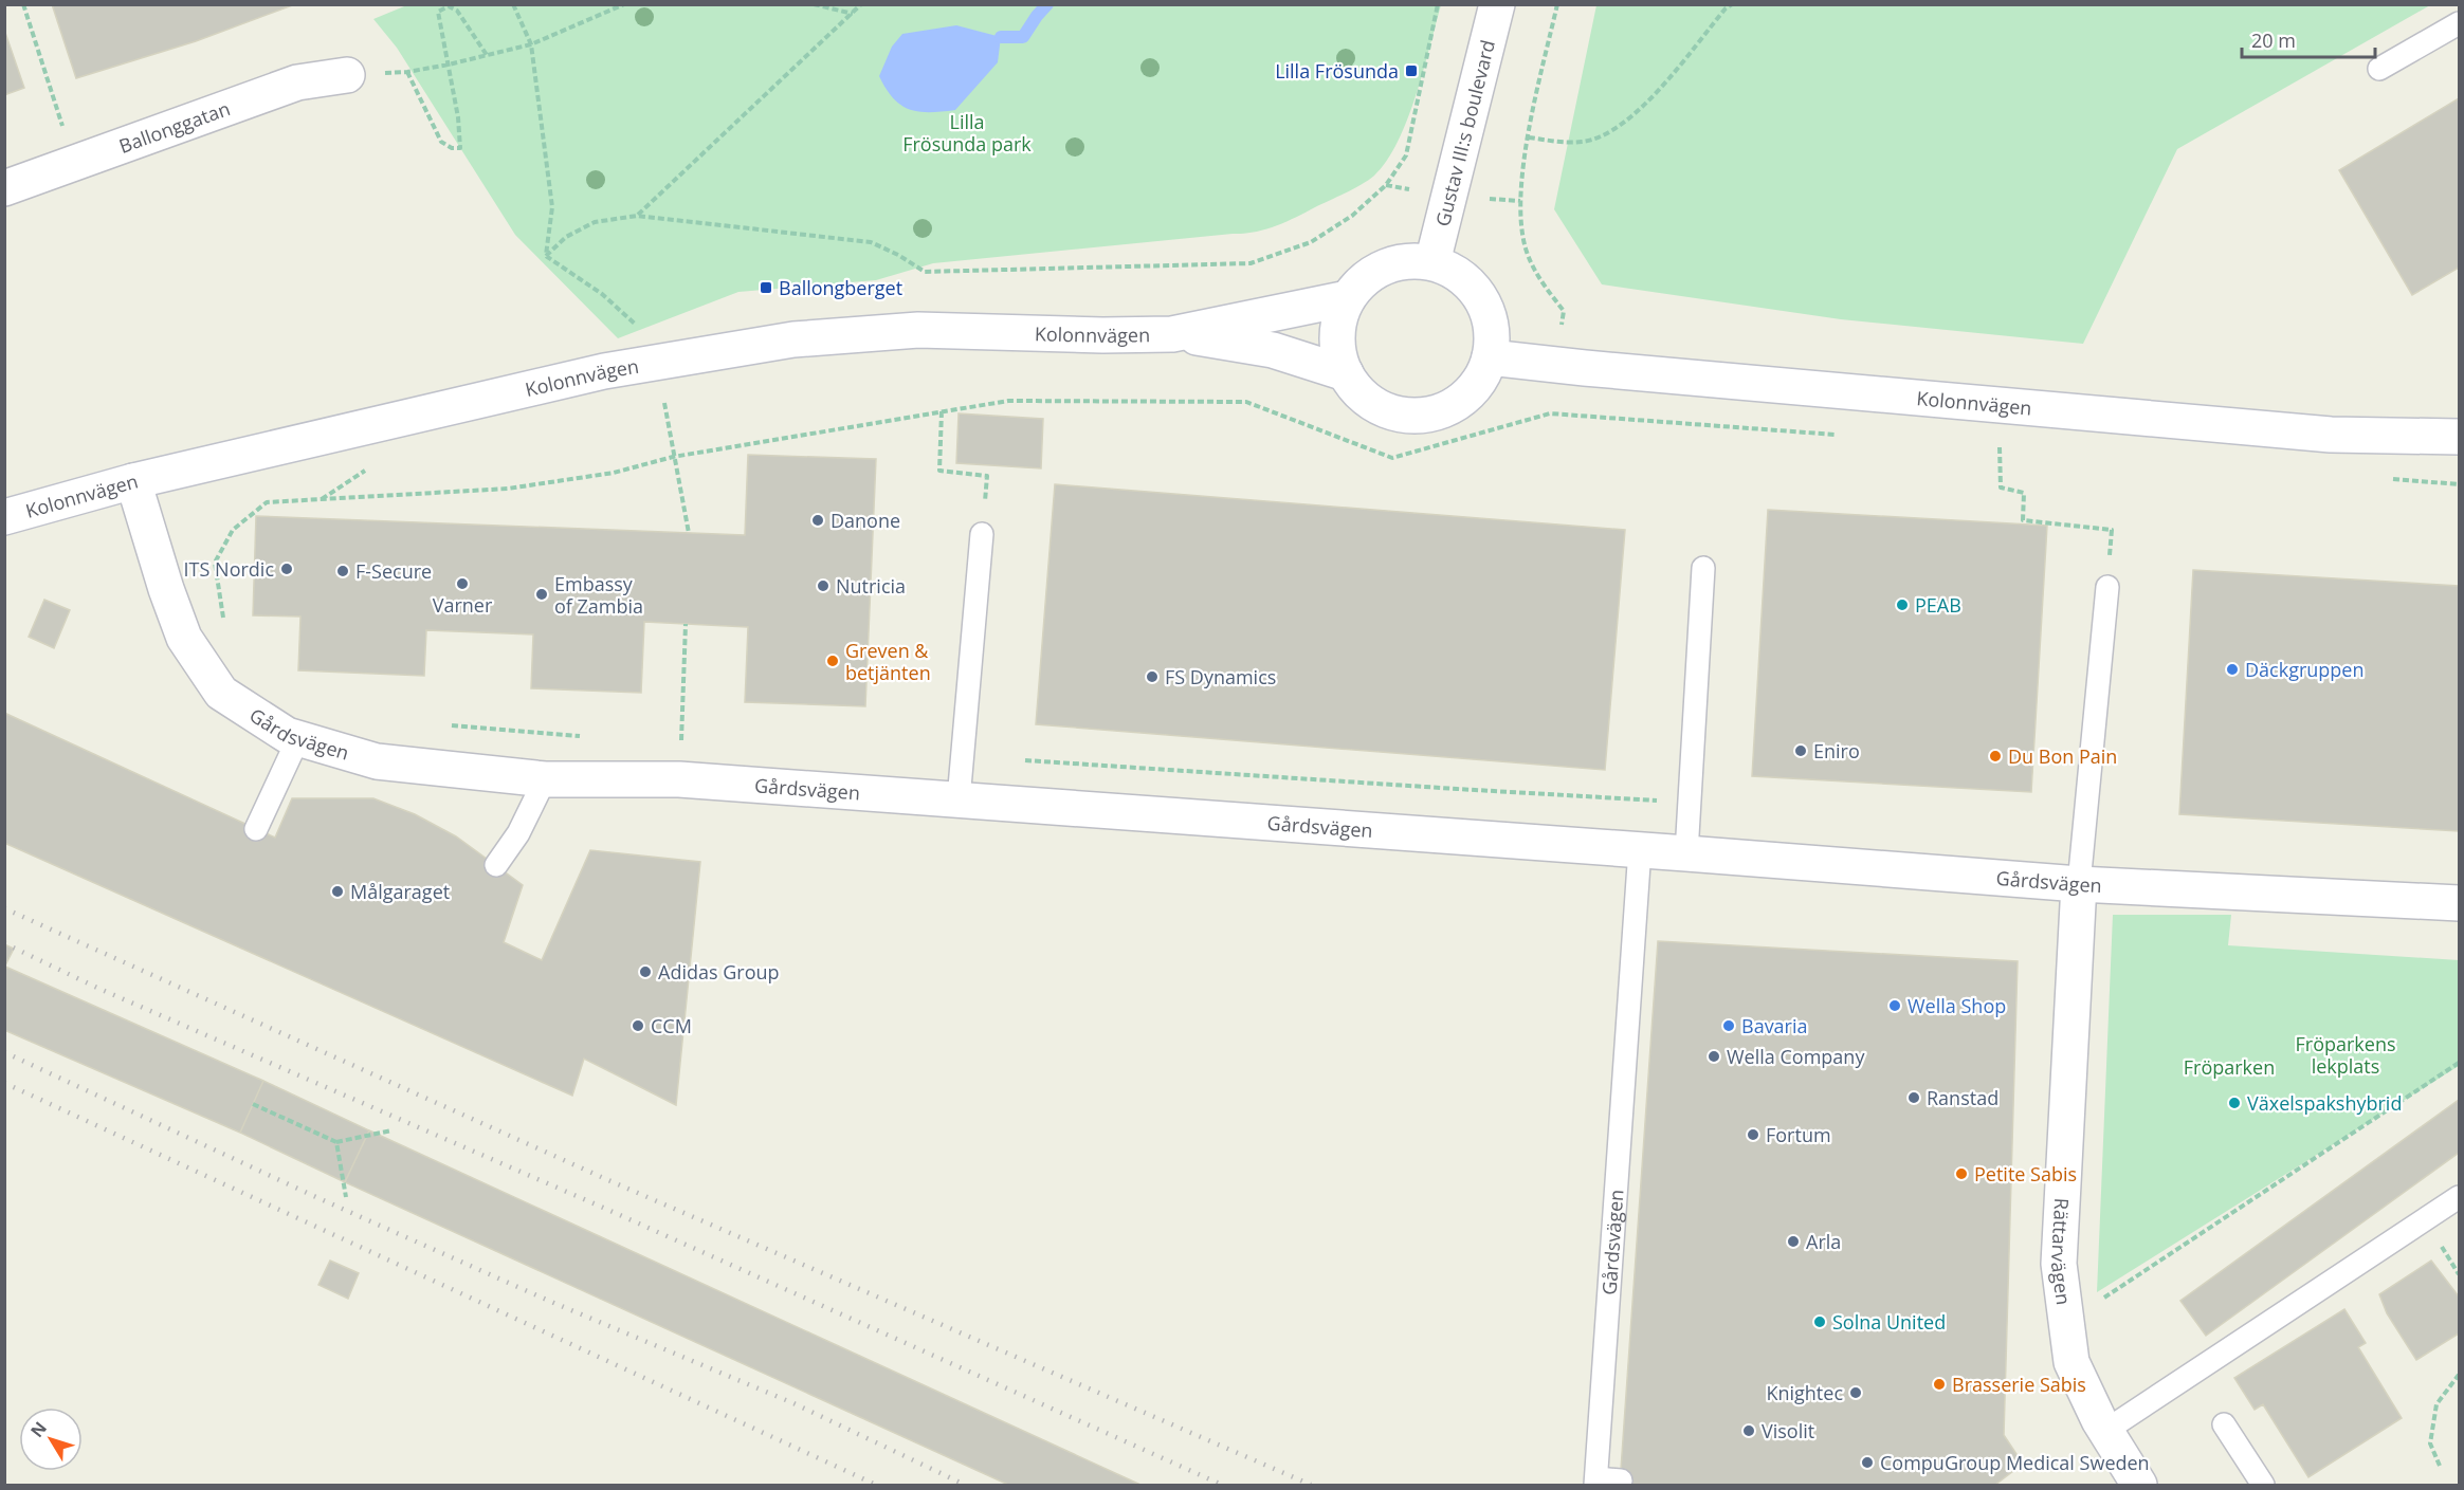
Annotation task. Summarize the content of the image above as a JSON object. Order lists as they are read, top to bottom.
{
  "streets": {
    "street": [
      "Ballonggatan",
      "Gustav III:s boulevard",
      "Kolonnvägen",
      "Gårdsvägen",
      "Rättarvägen"
    ]
  },
  "crossings": [
    ["Gustav III:s boulevard", "Kolonnvägen"],
    ["Kolonnvägen", "Gårdsvägen"],
    ["Gårdsvägen", "Rättarvägen"]
  ],
  "parks": ["Lilla Frösunda park", "Fröparkens lekplats", "Fröparken"],
  "places": {
    "transit": ["Lilla Frösunda", "Ballongberget"],
    "other": [
      "Danone",
      "ITS Nordic",
      "F-Secure",
      "Varner",
      "Nutricia",
      "Embassy of Zambia",
      "PEAB",
      "Greven & betjänten",
      "Däckgruppen",
      "FS Dynamics",
      "Eniro",
      "Du Bon Pain",
      "Målgaraget",
      "Adidas Group",
      "Wella Shop",
      "CCM",
      "Bavaria",
      "Wella Company",
      "Ranstad",
      "Växelspakshybrid",
      "Fortum",
      "Petite Sabis",
      "Arla",
      "Solna United",
      "Brasserie Sabis",
      "Knightec",
      "Visolit",
      "CompuGroup Medical Sweden"
    ]
  },
  "scale_bar": "20 m",
  "north": "top left"
}
